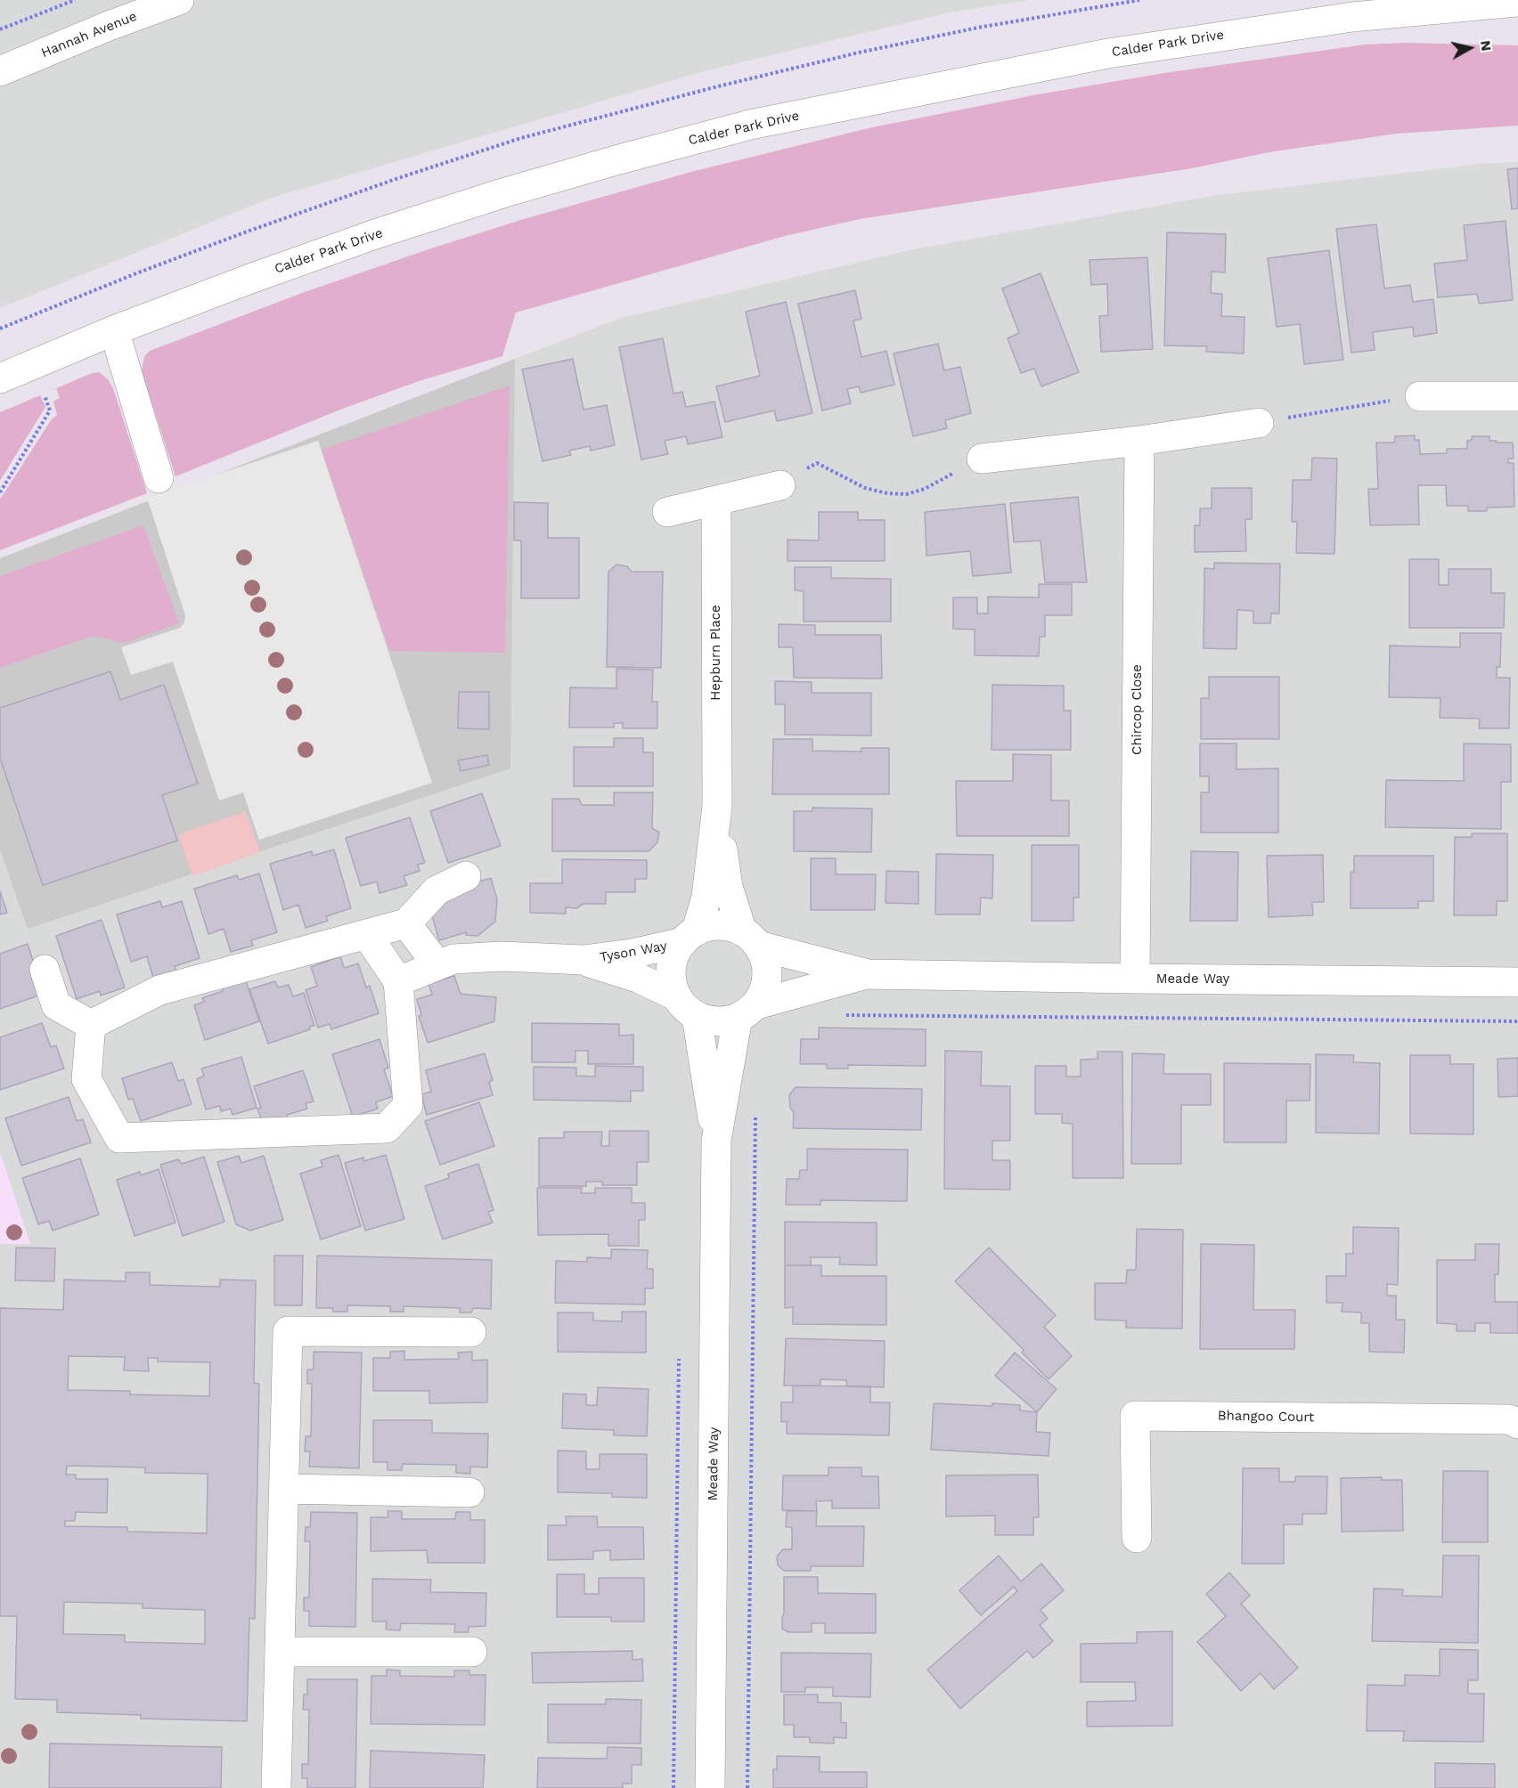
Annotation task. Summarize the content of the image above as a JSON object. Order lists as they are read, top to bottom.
{
  "streets": {
    "street": [
      "Hannah Avenue",
      "Calder Park Drive",
      "Hepburn Place",
      "Chircop Close",
      "Tyson Way",
      "Meade Way",
      "Bhangoo Court"
    ]
  },
  "crossings": [
    ["Hepburn Place", "Tyson Way"],
    ["Hepburn Place", "Meade Way"],
    ["Chircop Close", "Meade Way"],
    ["Tyson Way", "Meade Way"]
  ],
  "north": "right"
}
